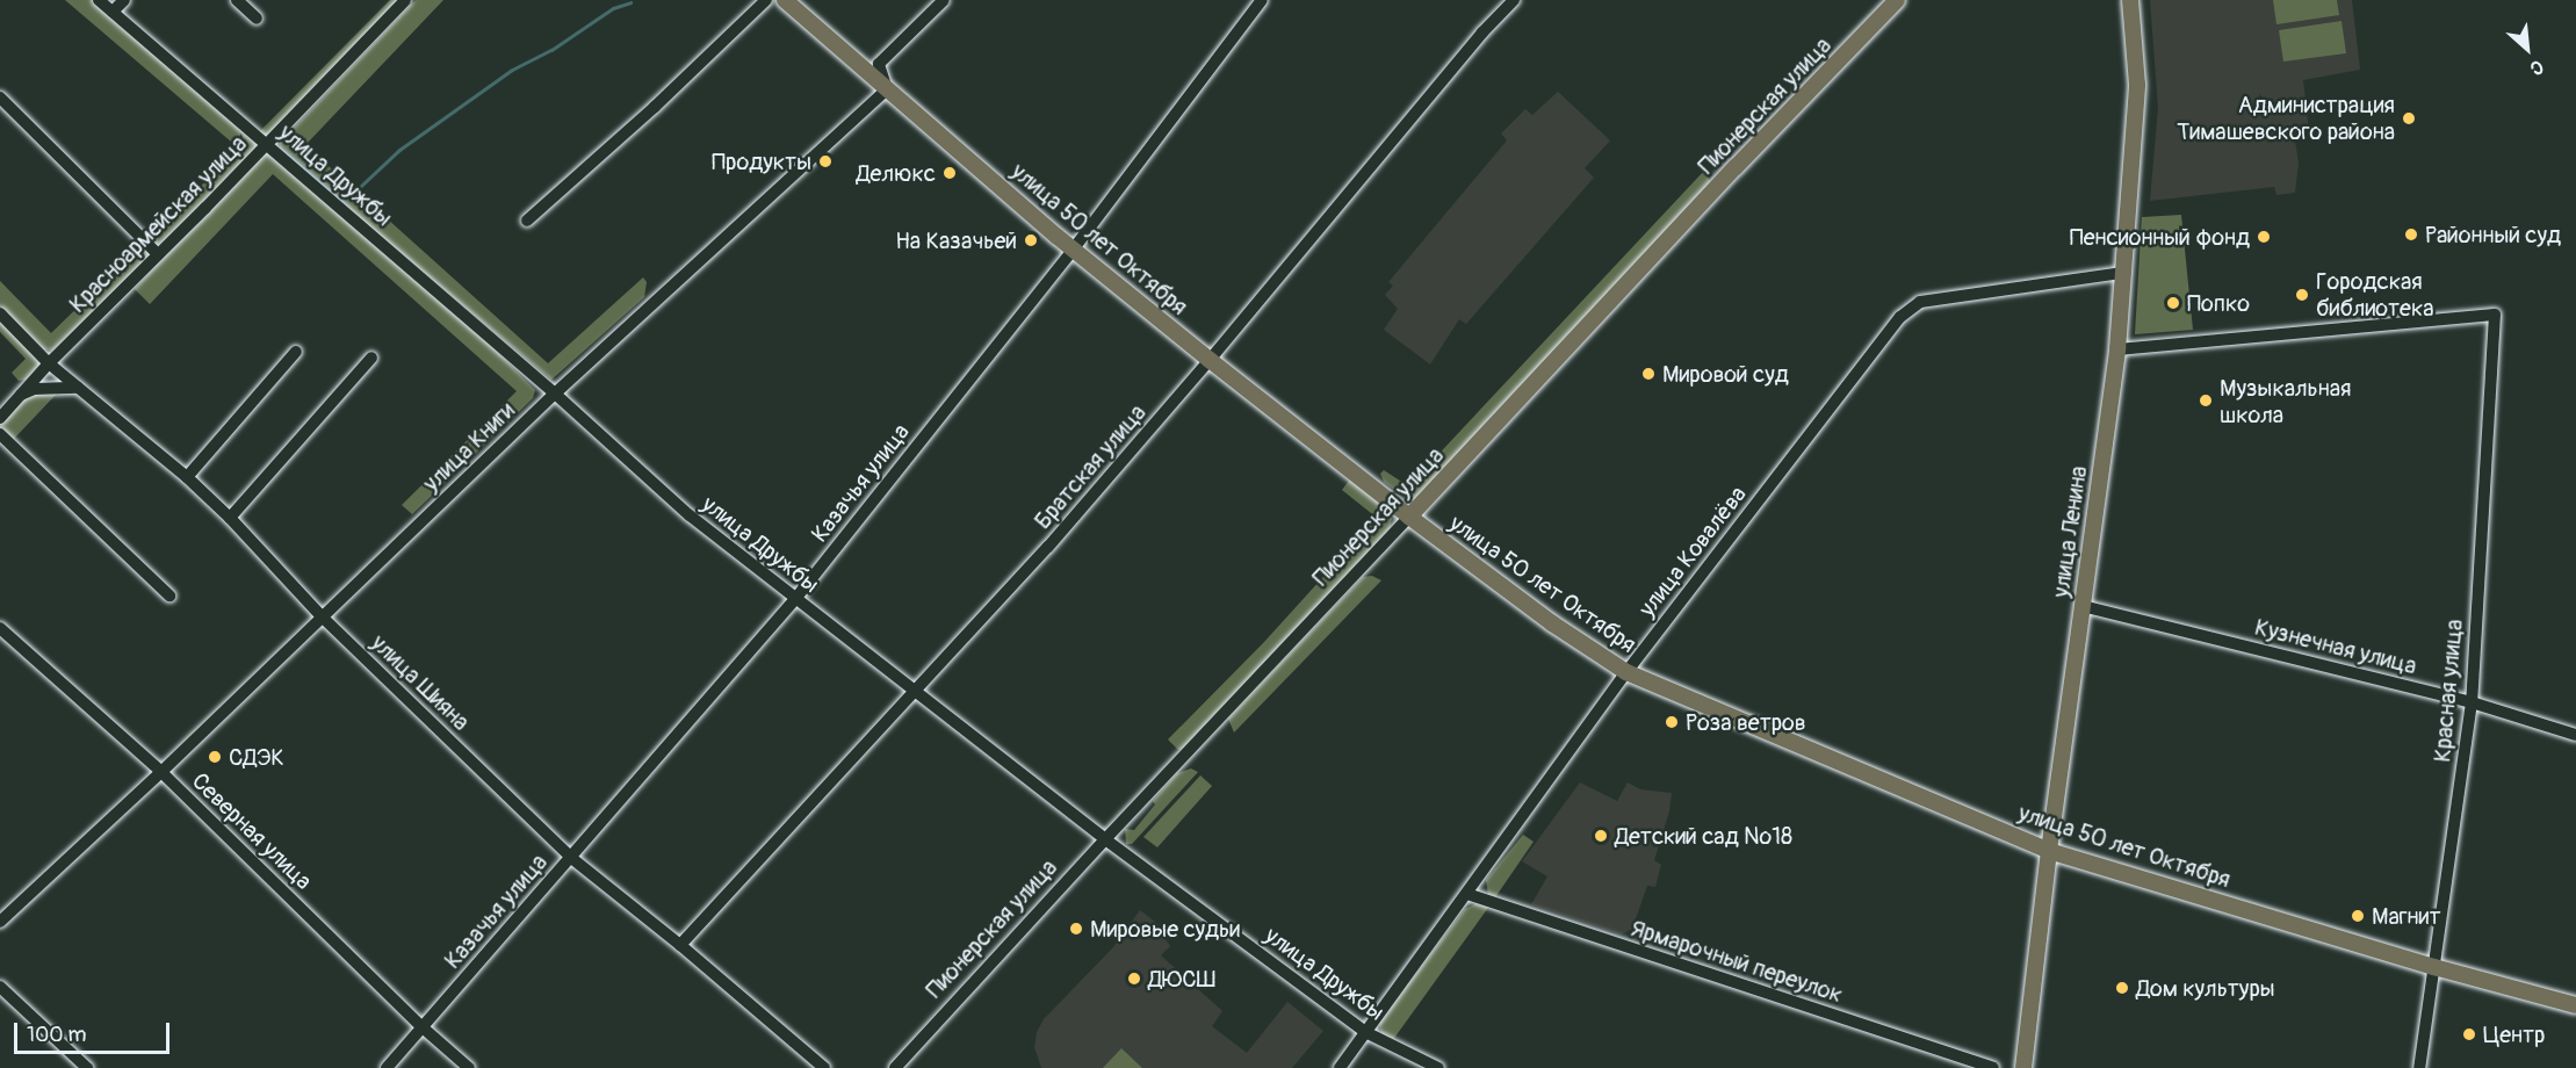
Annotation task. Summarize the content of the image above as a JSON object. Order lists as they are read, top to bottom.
{
  "streets": {
    "main road": ["Пионерская улица", "улица 50 лет Октября", "улица Ленина"],
    "street": [
      "улица Дружбы",
      "Красноармейская улица",
      "улица Книги",
      "Братская улица",
      "Казачья улица",
      "улица Ковалёва",
      "Кузнечная улица",
      "улица Шияна",
      "Красная улица",
      "Северная улица",
      "Ярмарочный переулок"
    ]
  },
  "crossings": [
    ["Пионерская улица", "улица Дружбы"],
    ["Пионерская улица", "улица 50 лет Октября"],
    ["улица Дружбы", "Красноармейская улица"],
    ["улица Дружбы", "улица Книги"],
    ["улица Дружбы", "Братская улица"],
    ["улица Дружбы", "Казачья улица"],
    ["улица Дружбы", "улица Ковалёва"],
    ["Красноармейская улица", "улица Шияна"],
    ["улица 50 лет Октября", "улица Книги"],
    ["улица 50 лет Октября", "Братская улица"],
    ["улица 50 лет Октября", "Казачья улица"],
    ["улица 50 лет Октября", "улица Ленина"],
    ["улица 50 лет Октября", "улица Ковалёва"],
    ["улица 50 лет Октября", "Красная улица"],
    ["улица Книги", "улица Шияна"],
    ["улица Книги", "Северная улица"],
    ["Братская улица", "улица Шияна"],
    ["Казачья улица", "улица Шияна"],
    ["Казачья улица", "Северная улица"],
    ["улица Ленина", "улица Ковалёва"],
    ["улица Ленина", "Кузнечная улица"],
    ["улица Ленина", "Красная улица"],
    ["улица Ковалёва", "Ярмарочный переулок"],
    ["Кузнечная улица", "Красная улица"]
  ],
  "places": [
    "Администрация Тимашевского района",
    "Продукты",
    "Делюкс",
    "Районный суд",
    "Пенсионный фонд",
    "На Казачьей",
    "Городская библиотека",
    "Попко",
    "Мировой суд",
    "Музыкальная школа",
    "Роза ветров",
    "СДЭК",
    "Детский сад №18",
    "Магнит",
    "Мировые судьи",
    "ДЮСШ",
    "Дом культуры",
    "Центр"
  ],
  "scale_bar": "100 m",
  "north": "bottom right"
}
